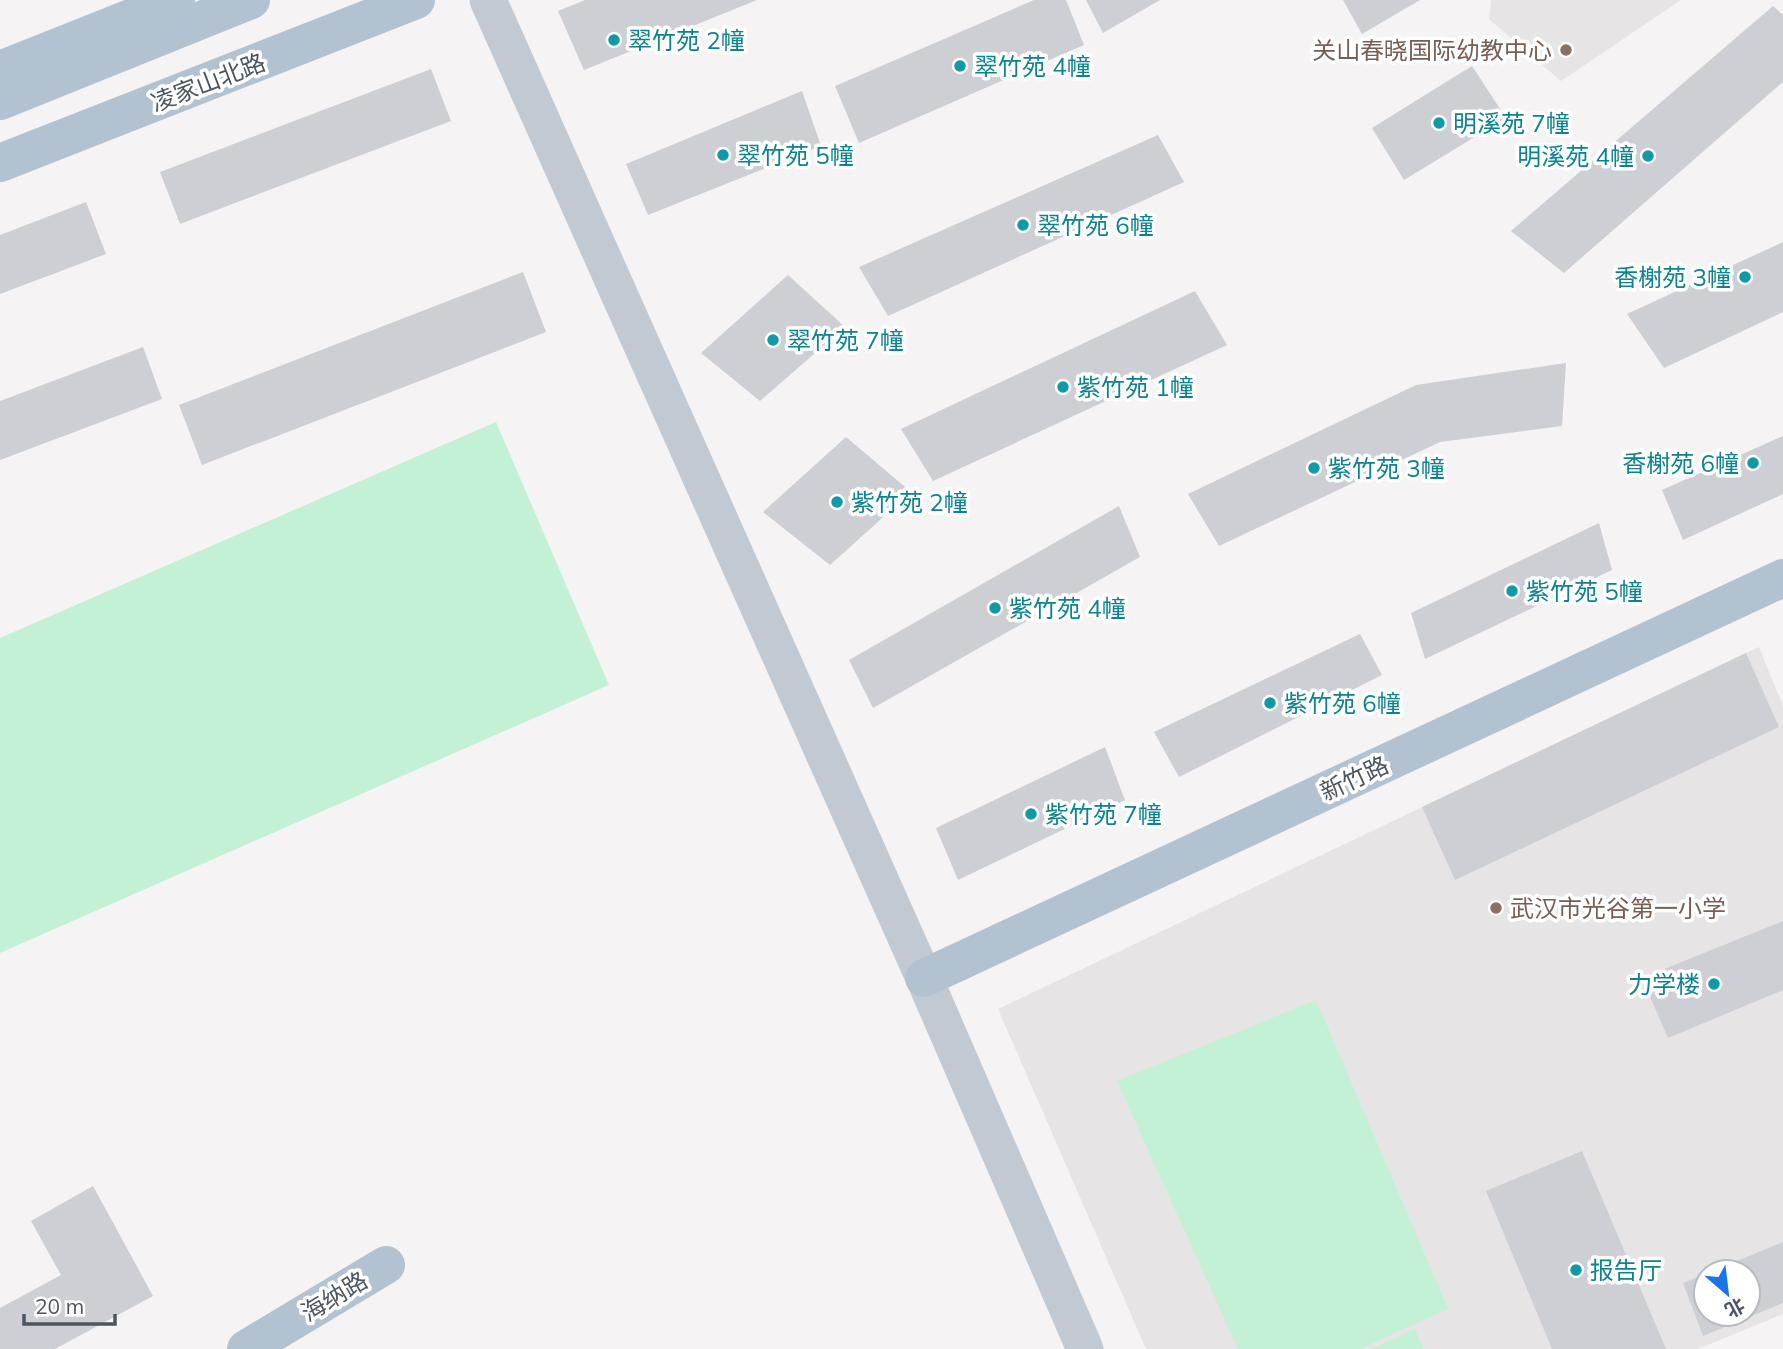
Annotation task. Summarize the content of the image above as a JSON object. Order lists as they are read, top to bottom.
{
  "streets": {
    "main road": ["凌家山北路", "新竹路", "海纳路"]
  },
  "places": [
    "翠竹苑 2幢",
    "关山春晓国际幼教中心",
    "翠竹苑 4幢",
    "明溪苑 7幢",
    "翠竹苑 5幢",
    "明溪苑 4幢",
    "翠竹苑 6幢",
    "香榭苑 3幢",
    "翠竹苑 7幢",
    "紫竹苑 1幢",
    "香榭苑 6幢",
    "紫竹苑 3幢",
    "紫竹苑 2幢",
    "紫竹苑 5幢",
    "紫竹苑 4幢",
    "紫竹苑 6幢",
    "紫竹苑 7幢",
    "武汉市光谷第一小学",
    "力学楼",
    "报告厅"
  ],
  "scale_bar": "20 m",
  "north": "bottom right"
}
